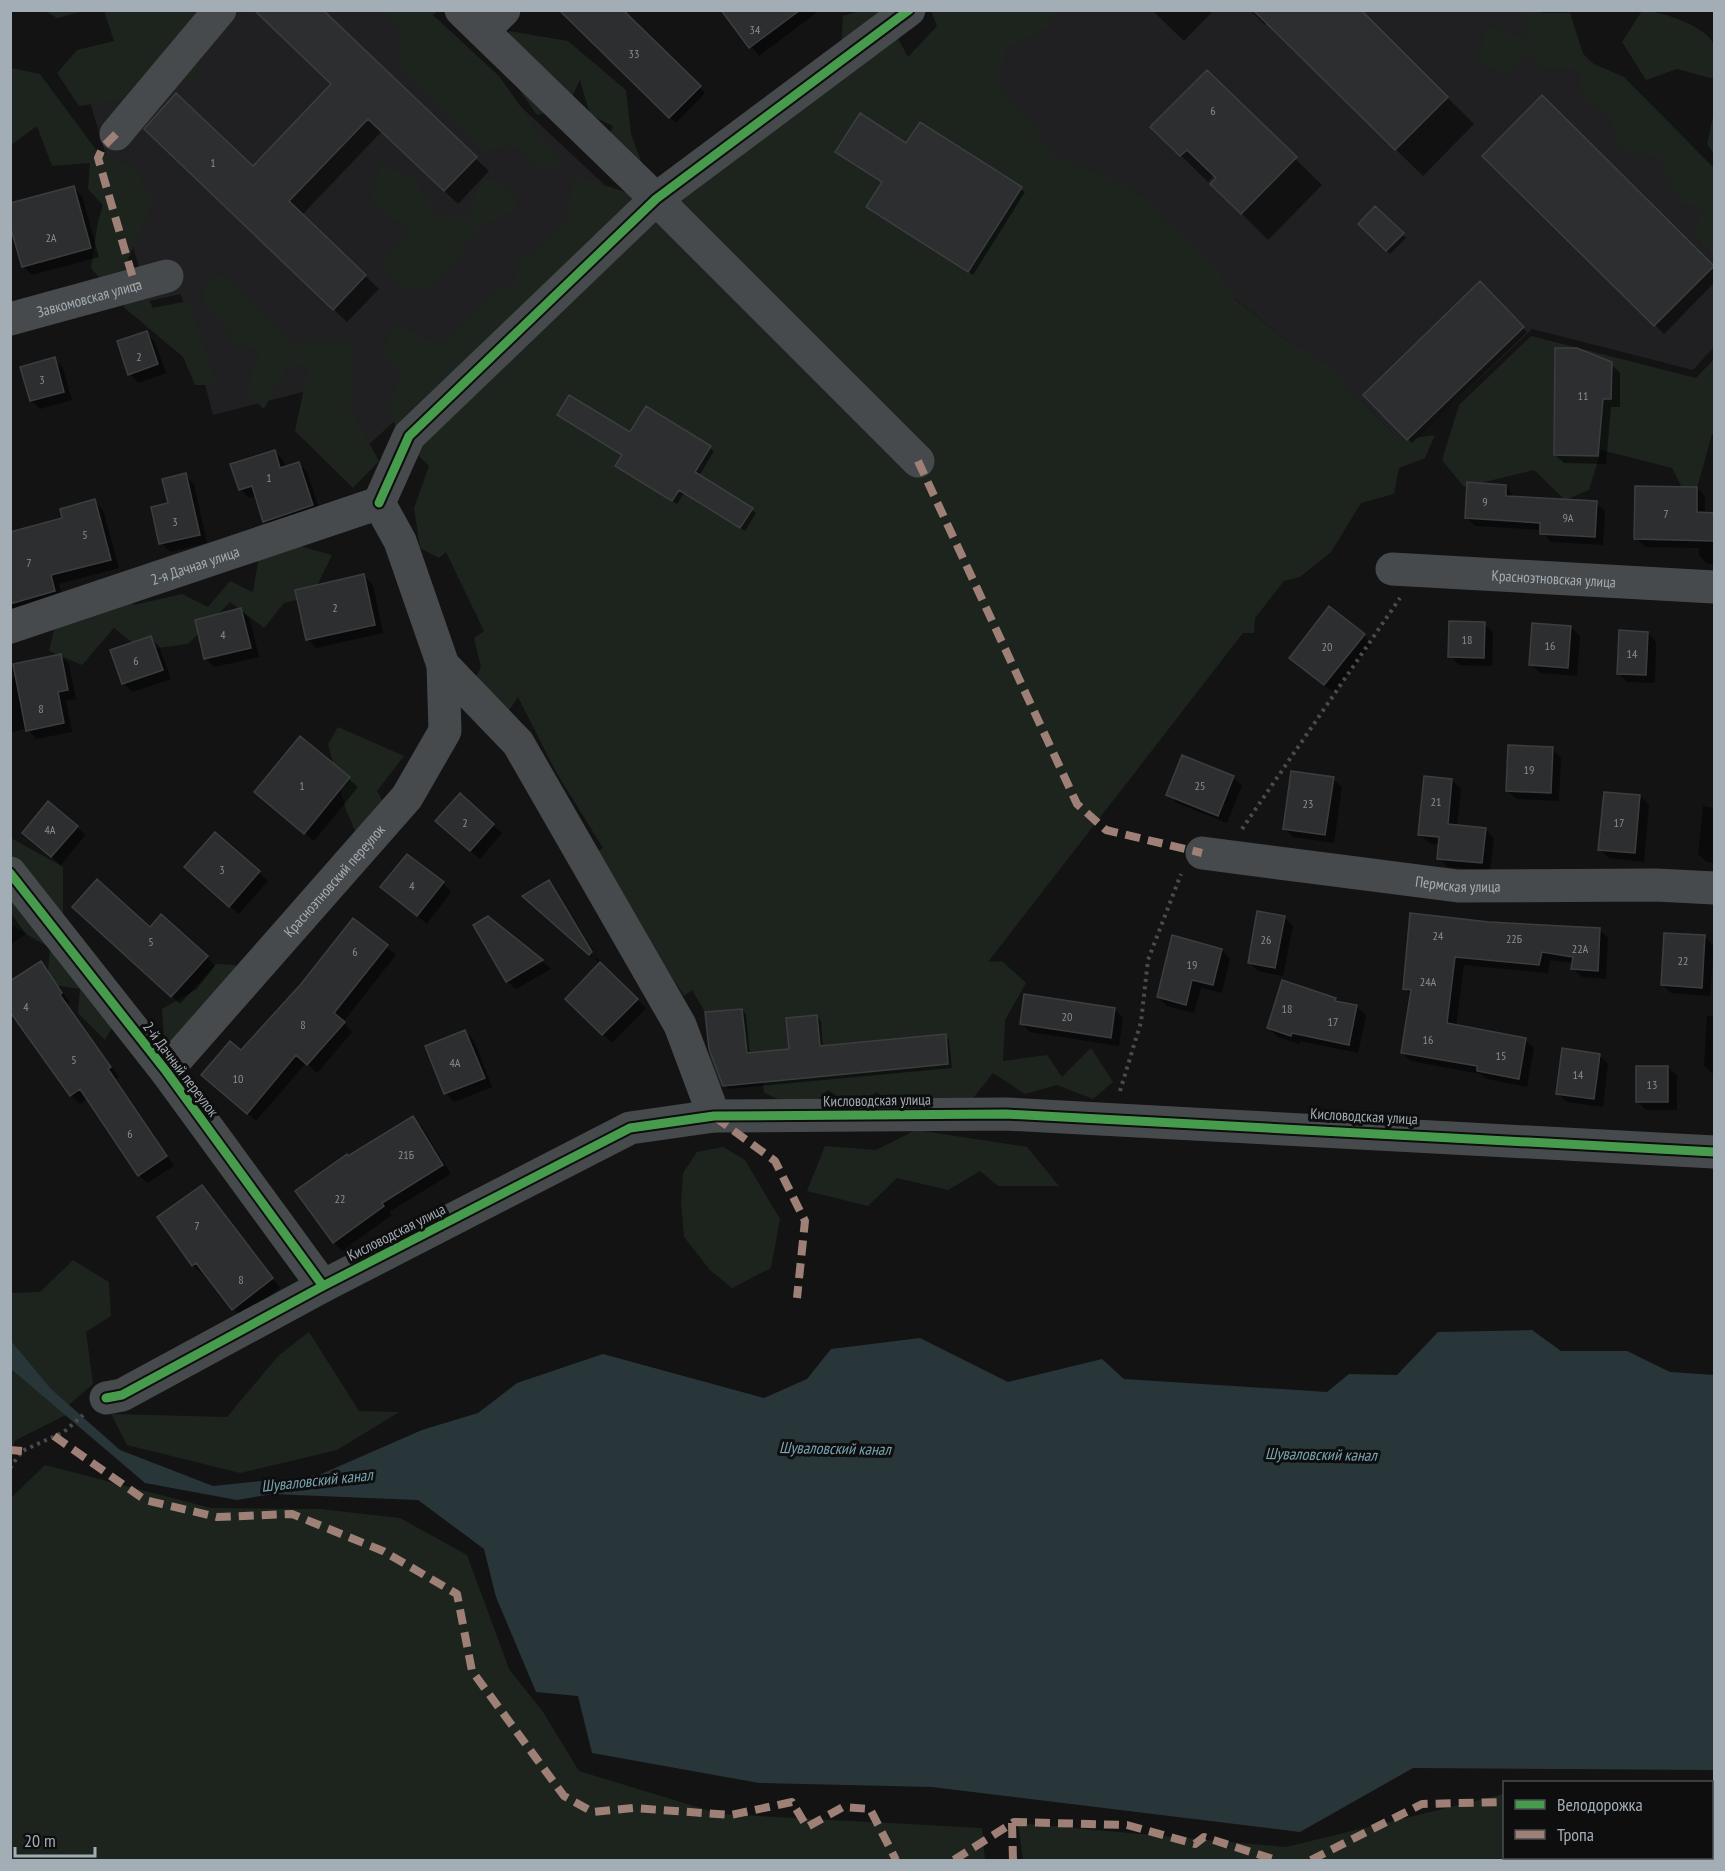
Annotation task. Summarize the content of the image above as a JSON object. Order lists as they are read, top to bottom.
{
  "streets": {
    "street": [
      "Завкомовская улица",
      "2-я Дачная улица",
      "Красноэтновская улица",
      "Красноэтновский переулок",
      "Пермская улица",
      "2-й Дачный переулок",
      "Кисловодская улица"
    ]
  },
  "crossings": [
    ["Красноэтновский переулок", "2-й Дачный переулок"],
    ["2-й Дачный переулок", "Кисловодская улица"]
  ],
  "water": ["Шуваловский канал"],
  "house_numbers": [
    "34",
    "33",
    "6",
    "1",
    "2А",
    "2",
    "3",
    "11",
    "1",
    "9",
    "7",
    "9А",
    "3",
    "5",
    "7",
    "2",
    "4",
    "18",
    "16",
    "20",
    "14",
    "6",
    "8",
    "19",
    "1",
    "25",
    "21",
    "23",
    "2",
    "17",
    "4А",
    "3",
    "4",
    "24",
    "22Б",
    "26",
    "5",
    "22А",
    "6",
    "22",
    "19",
    "24А",
    "4",
    "18",
    "20",
    "17",
    "8",
    "16",
    "15",
    "5",
    "4А",
    "14",
    "10",
    "13",
    "6",
    "21Б",
    "22",
    "7",
    "8"
  ],
  "legend": ["Велодорожка", "Тропа"],
  "scale_bar": "20 m"
}
